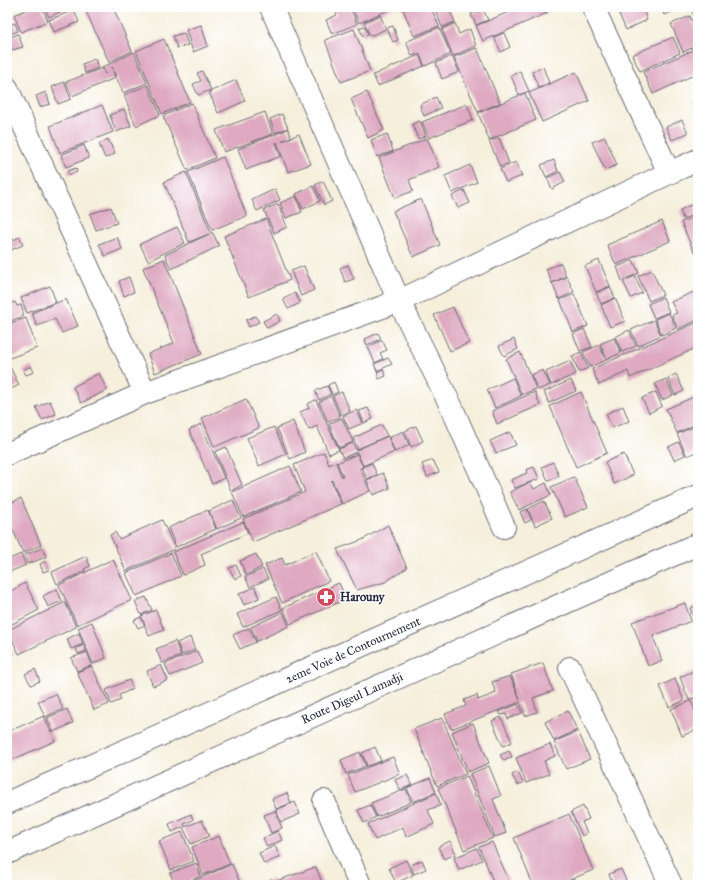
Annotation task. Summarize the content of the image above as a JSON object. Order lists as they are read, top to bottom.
{
  "streets": {
    "street": ["2eme Voie de Contournement", "Route Digeul Lamadji"]
  },
  "places": {
    "pharmacy": ["Harouny"]
  }
}
